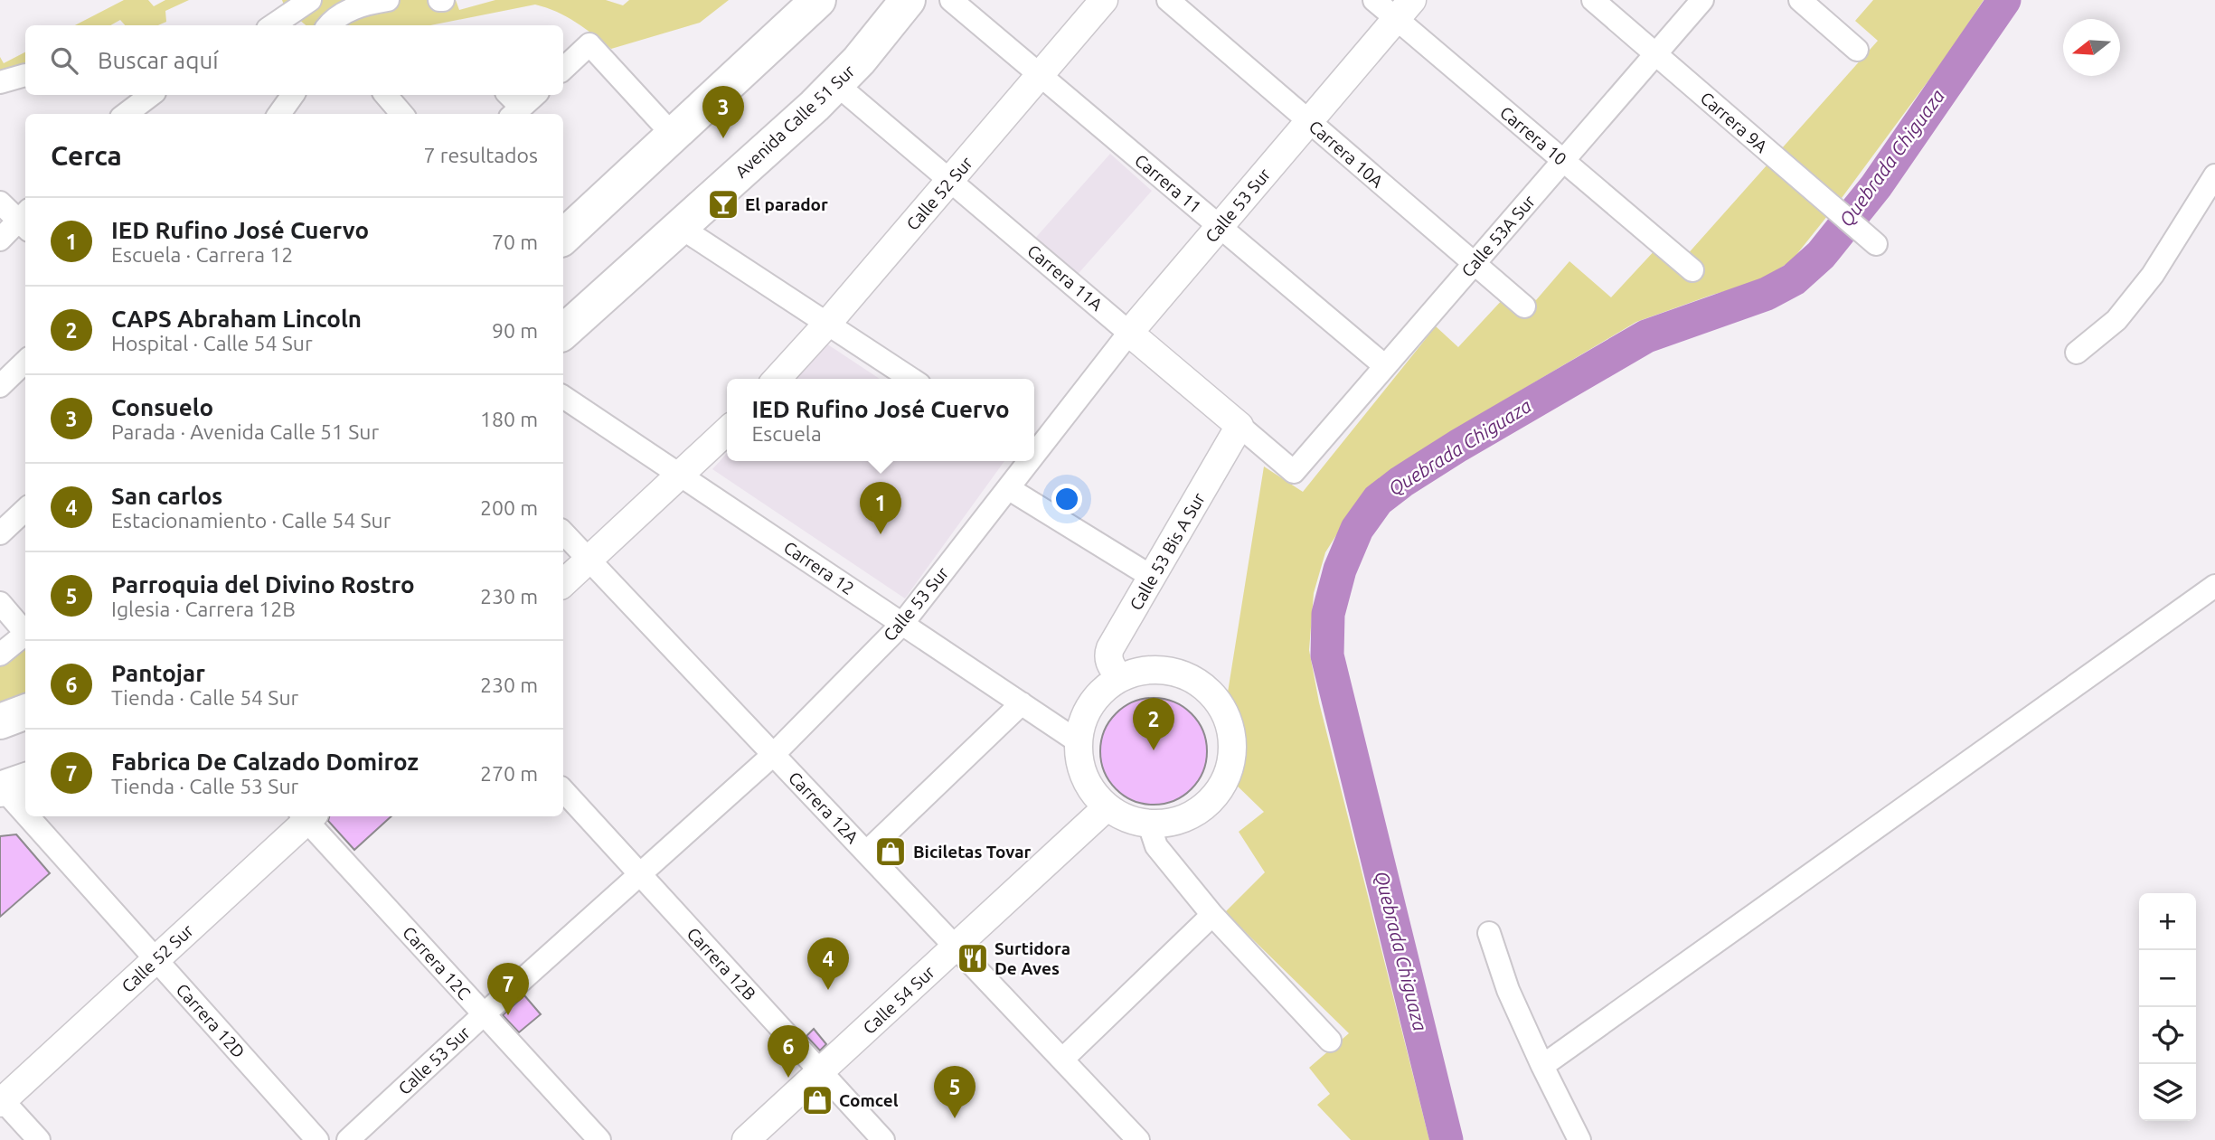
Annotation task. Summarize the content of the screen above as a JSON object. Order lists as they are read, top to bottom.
{
  "streets": {
    "main road": ["Avenida Calle 51 Sur"],
    "street": [
      "Carrera 9A",
      "Carrera 10",
      "Carrera 10A",
      "Carrera 11",
      "Calle 52 Sur",
      "Calle 53 Sur",
      "Calle 53A Sur",
      "Carrera 11A",
      "Calle 53 Bis A Sur",
      "Carrera 12",
      "Carrera 12A",
      "Carrera 12C",
      "Carrera 12B",
      "Calle 54 Sur",
      "Carrera 12D"
    ]
  },
  "crossings": [
    ["Avenida Calle 51 Sur", "Carrera 11A"],
    ["Carrera 9A", "Calle 53A Sur"],
    ["Carrera 10", "Calle 53 Sur"],
    ["Carrera 10", "Calle 53A Sur"],
    ["Carrera 10A", "Calle 53 Sur"],
    ["Carrera 10A", "Calle 53A Sur"],
    ["Carrera 11", "Calle 52 Sur"],
    ["Carrera 11", "Calle 53 Sur"],
    ["Carrera 11", "Calle 53A Sur"],
    ["Calle 52 Sur", "Carrera 11A"],
    ["Calle 52 Sur", "Carrera 12D"],
    ["Calle 53 Sur", "Carrera 11A"],
    ["Calle 53 Sur", "Carrera 12"],
    ["Calle 53 Sur", "Carrera 12A"],
    ["Calle 53 Sur", "Carrera 12C"],
    ["Calle 53 Sur", "Carrera 12B"],
    ["Calle 53A Sur", "Carrera 11A"],
    ["Carrera 11A", "Calle 53 Bis A Sur"],
    ["Calle 53 Bis A Sur", "Carrera 12"],
    ["Calle 53 Bis A Sur", "Calle 54 Sur"],
    ["Carrera 12", "Calle 54 Sur"],
    ["Carrera 12A", "Calle 54 Sur"],
    ["Carrera 12B", "Calle 54 Sur"]
  ],
  "water": ["Quebrada Chiguaza"],
  "places": {
    "bar": ["El parador"],
    "shop": ["Biciletas Tovar", "Comcel"],
    "restaurant": ["Surtidora De Aves"]
  },
  "north": "left",
  "page": {
    "search": "Buscar aquí",
    "pins": [
      "3",
      "1",
      "2",
      "4",
      "7",
      "6",
      "5"
    ],
    "heading": ["Cerca", "7 resultados"],
    "list": [
      {
        "mark": "1",
        "name": "IED Rufino José Cuervo",
        "note": "Escuela · Carrera 12",
        "value": "70 m"
      },
      {
        "mark": "2",
        "name": "CAPS Abraham Lincoln",
        "note": "Hospital · Calle 54 Sur",
        "value": "90 m"
      },
      {
        "mark": "3",
        "name": "Consuelo",
        "note": "Parada · Avenida Calle 51 Sur",
        "value": "180 m"
      },
      {
        "mark": "4",
        "name": "San carlos",
        "note": "Estacionamiento · Calle 54 Sur",
        "value": "200 m"
      },
      {
        "mark": "5",
        "name": "Parroquia del Divino Rostro",
        "note": "Iglesia · Carrera 12B",
        "value": "230 m"
      },
      {
        "mark": "6",
        "name": "Pantojar",
        "note": "Tienda · Calle 54 Sur",
        "value": "230 m"
      },
      {
        "mark": "7",
        "name": "Fabrica De Calzado Domiroz",
        "note": "Tienda · Calle 53 Sur",
        "value": "270 m"
      }
    ],
    "popup": ["IED Rufino José Cuervo", "Escuela"],
    "map_buttons": ["+", "−"]
  }
}
